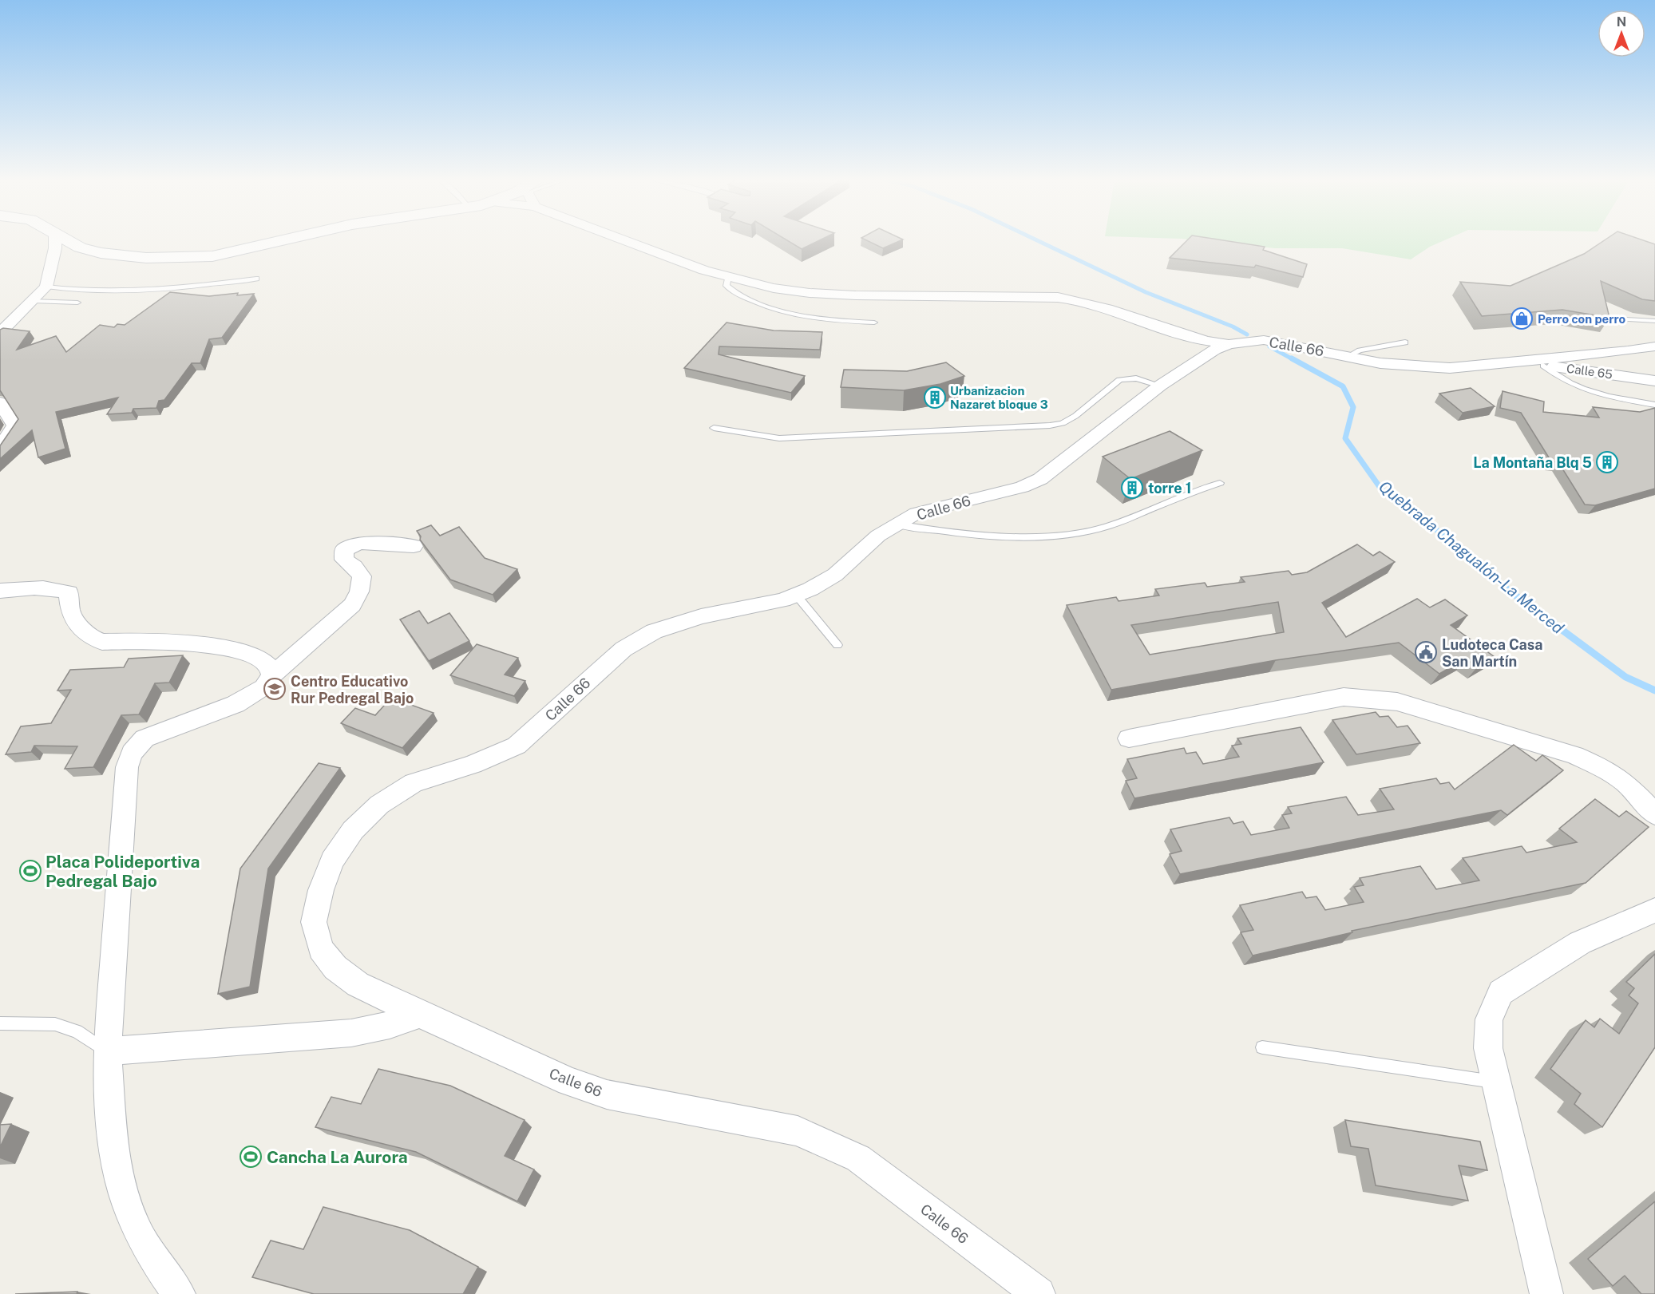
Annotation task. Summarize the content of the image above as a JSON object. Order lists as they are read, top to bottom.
{
  "streets": {
    "street": ["Calle 66", "Calle 65"]
  },
  "crossings": [
    ["Calle 66", "Calle 65"]
  ],
  "water": ["Quebrada Chagualón-La Merced"],
  "places": {
    "shop": ["Perro con perro"],
    "building": ["Urbanizacion Nazaret bloque 3", "La Montaña Blq 5", "torre 1"],
    "public building": ["Ludoteca Casa San Martín"],
    "school or university": ["Centro Educativo Rur Pedregal Bajo"],
    "sports": ["Placa Polideportiva Pedregal Bajo", "Cancha La Aurora"]
  },
  "north": "top"
}
